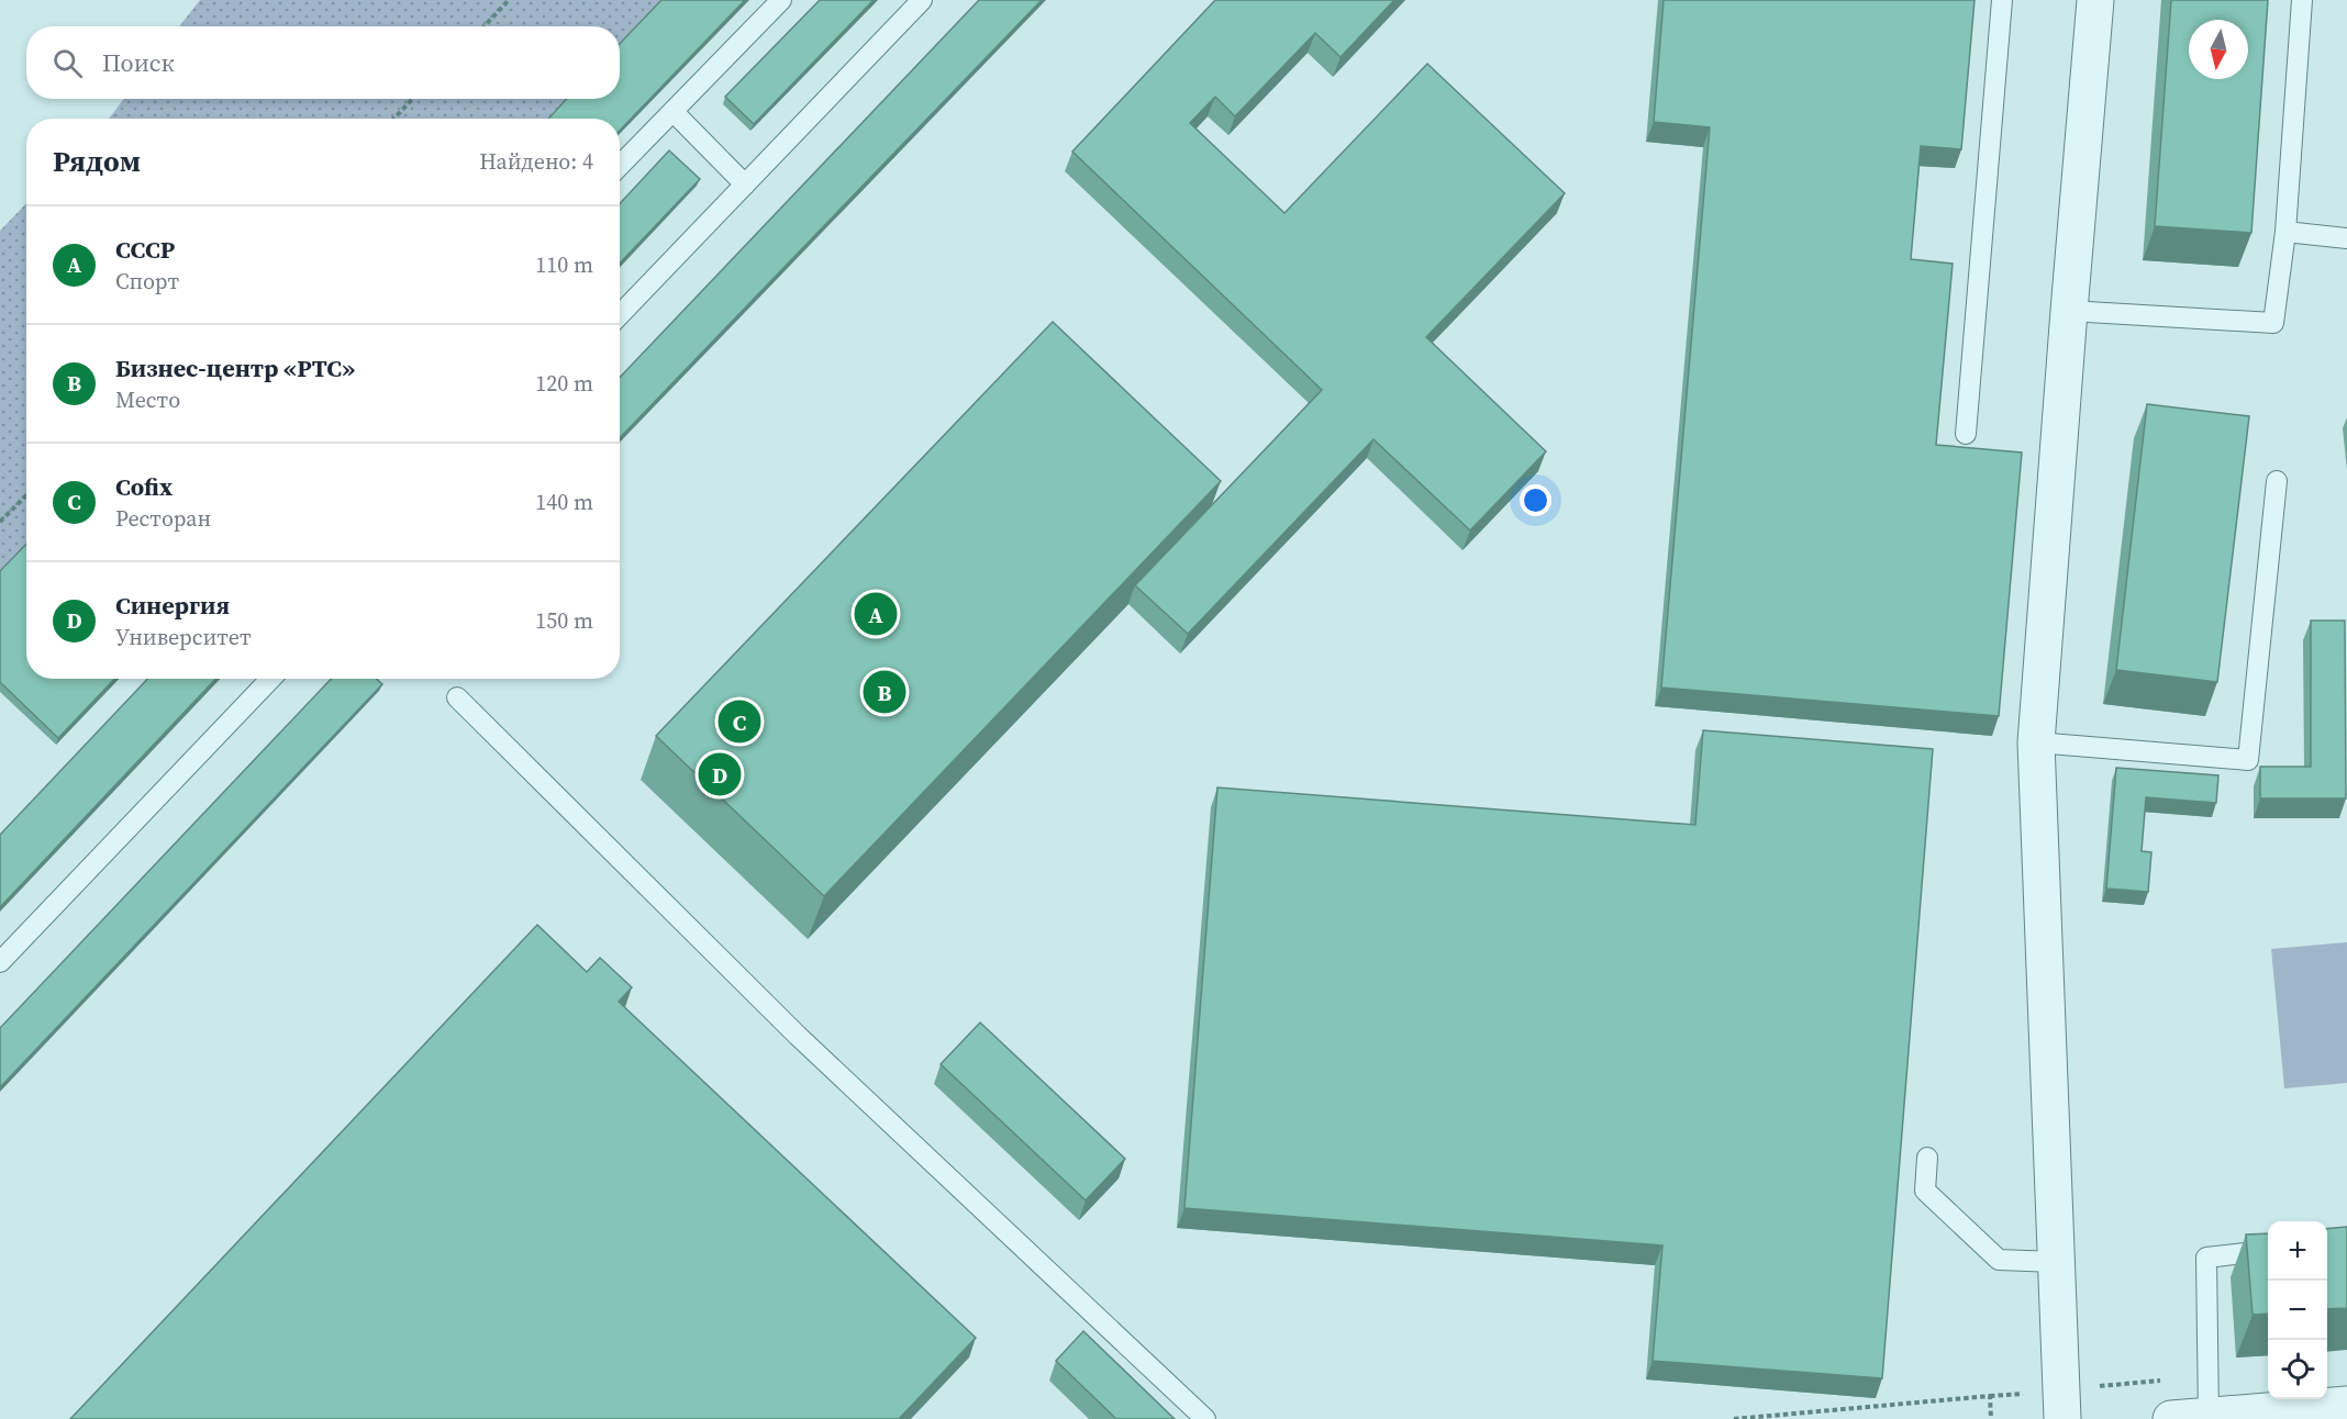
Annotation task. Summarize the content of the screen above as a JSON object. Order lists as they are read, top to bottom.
{
  "north": "bottom",
  "page": {
    "search": "Поиск",
    "heading": ["Рядом", "Найдено: 4"],
    "list": [
      {
        "mark": "A",
        "name": "СССР",
        "note": "Спорт",
        "value": "110 m"
      },
      {
        "mark": "B",
        "name": "Бизнес-центр «РТС»",
        "note": "Место",
        "value": "120 m"
      },
      {
        "mark": "C",
        "name": "Cofix",
        "note": "Ресторан",
        "value": "140 m"
      },
      {
        "mark": "D",
        "name": "Синергия",
        "note": "Университет",
        "value": "150 m"
      }
    ],
    "pins": [
      "A",
      "B",
      "C",
      "D"
    ],
    "map_buttons": ["+", "−"]
  }
}
